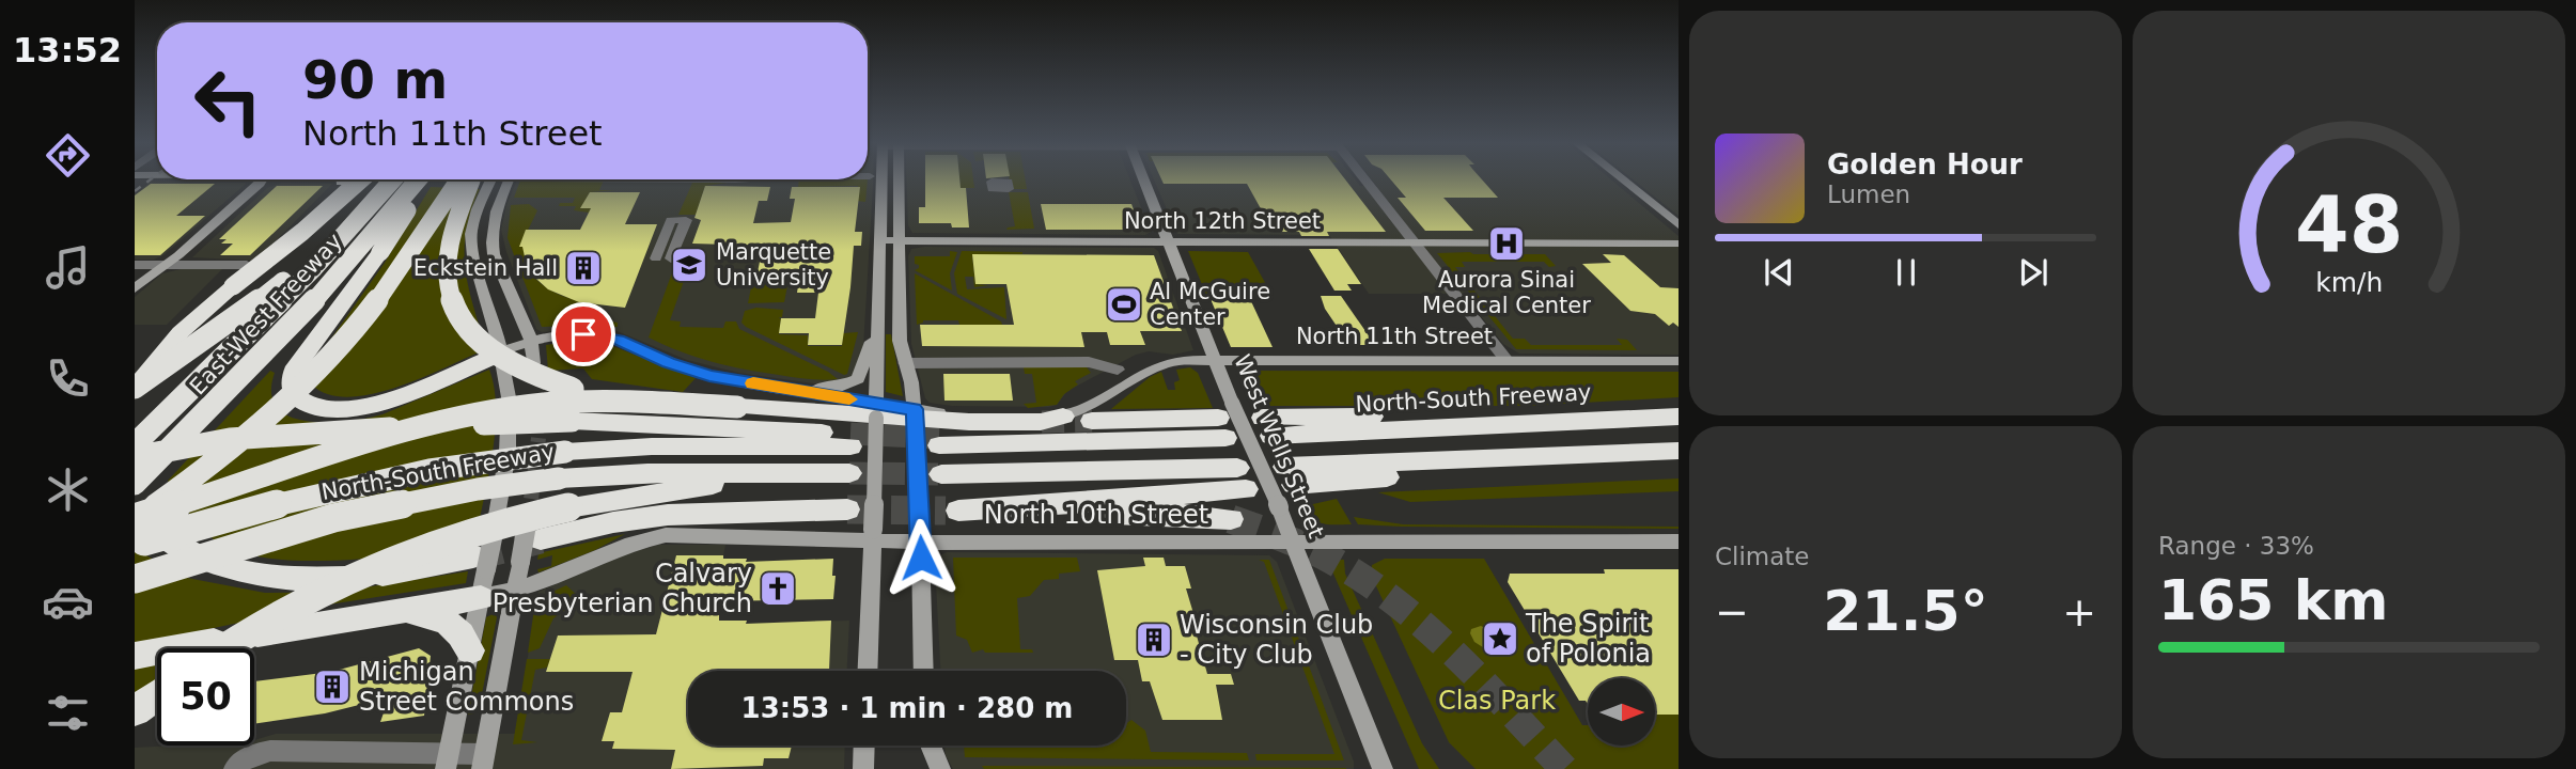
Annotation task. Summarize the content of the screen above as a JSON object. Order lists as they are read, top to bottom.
{
  "streets": {
    "highway": ["East-West Freeway", "North-South Freeway"],
    "street": [
      "North 12th Street",
      "North 11th Street",
      "West Wells Street",
      "North 10th Street"
    ]
  },
  "crossings": [
    ["North 12th Street", "West Wells Street"],
    ["North 11th Street", "West Wells Street"],
    ["West Wells Street", "North 10th Street"]
  ],
  "parks": ["Clas Park"],
  "places": {
    "hospital": ["Aurora Sinai Medical Center"],
    "school or university": ["Marquette University"],
    "building": ["Eckstein Hall", "Wisconsin Club - City Club", "Michigan Street Commons"],
    "sports": ["Al McGuire Center"],
    "church": ["Calvary Presbyterian Church"],
    "place": ["The Spirit of Polonia"]
  },
  "north": "right",
  "page": {
    "tabs": "13:52",
    "turn": ["90 m", "North 11th Street"],
    "song": ["Golden Hour", "Lumen"],
    "tile": [
      "Climate",
      ["Range · 33%", "165 km"]
    ],
    "heat": ["−", "21.5°", "+"],
    "limit": "50",
    "trip": "13:53 · 1 min · 280 m",
    "gauge": ["48", "km/h"]
  }
}
